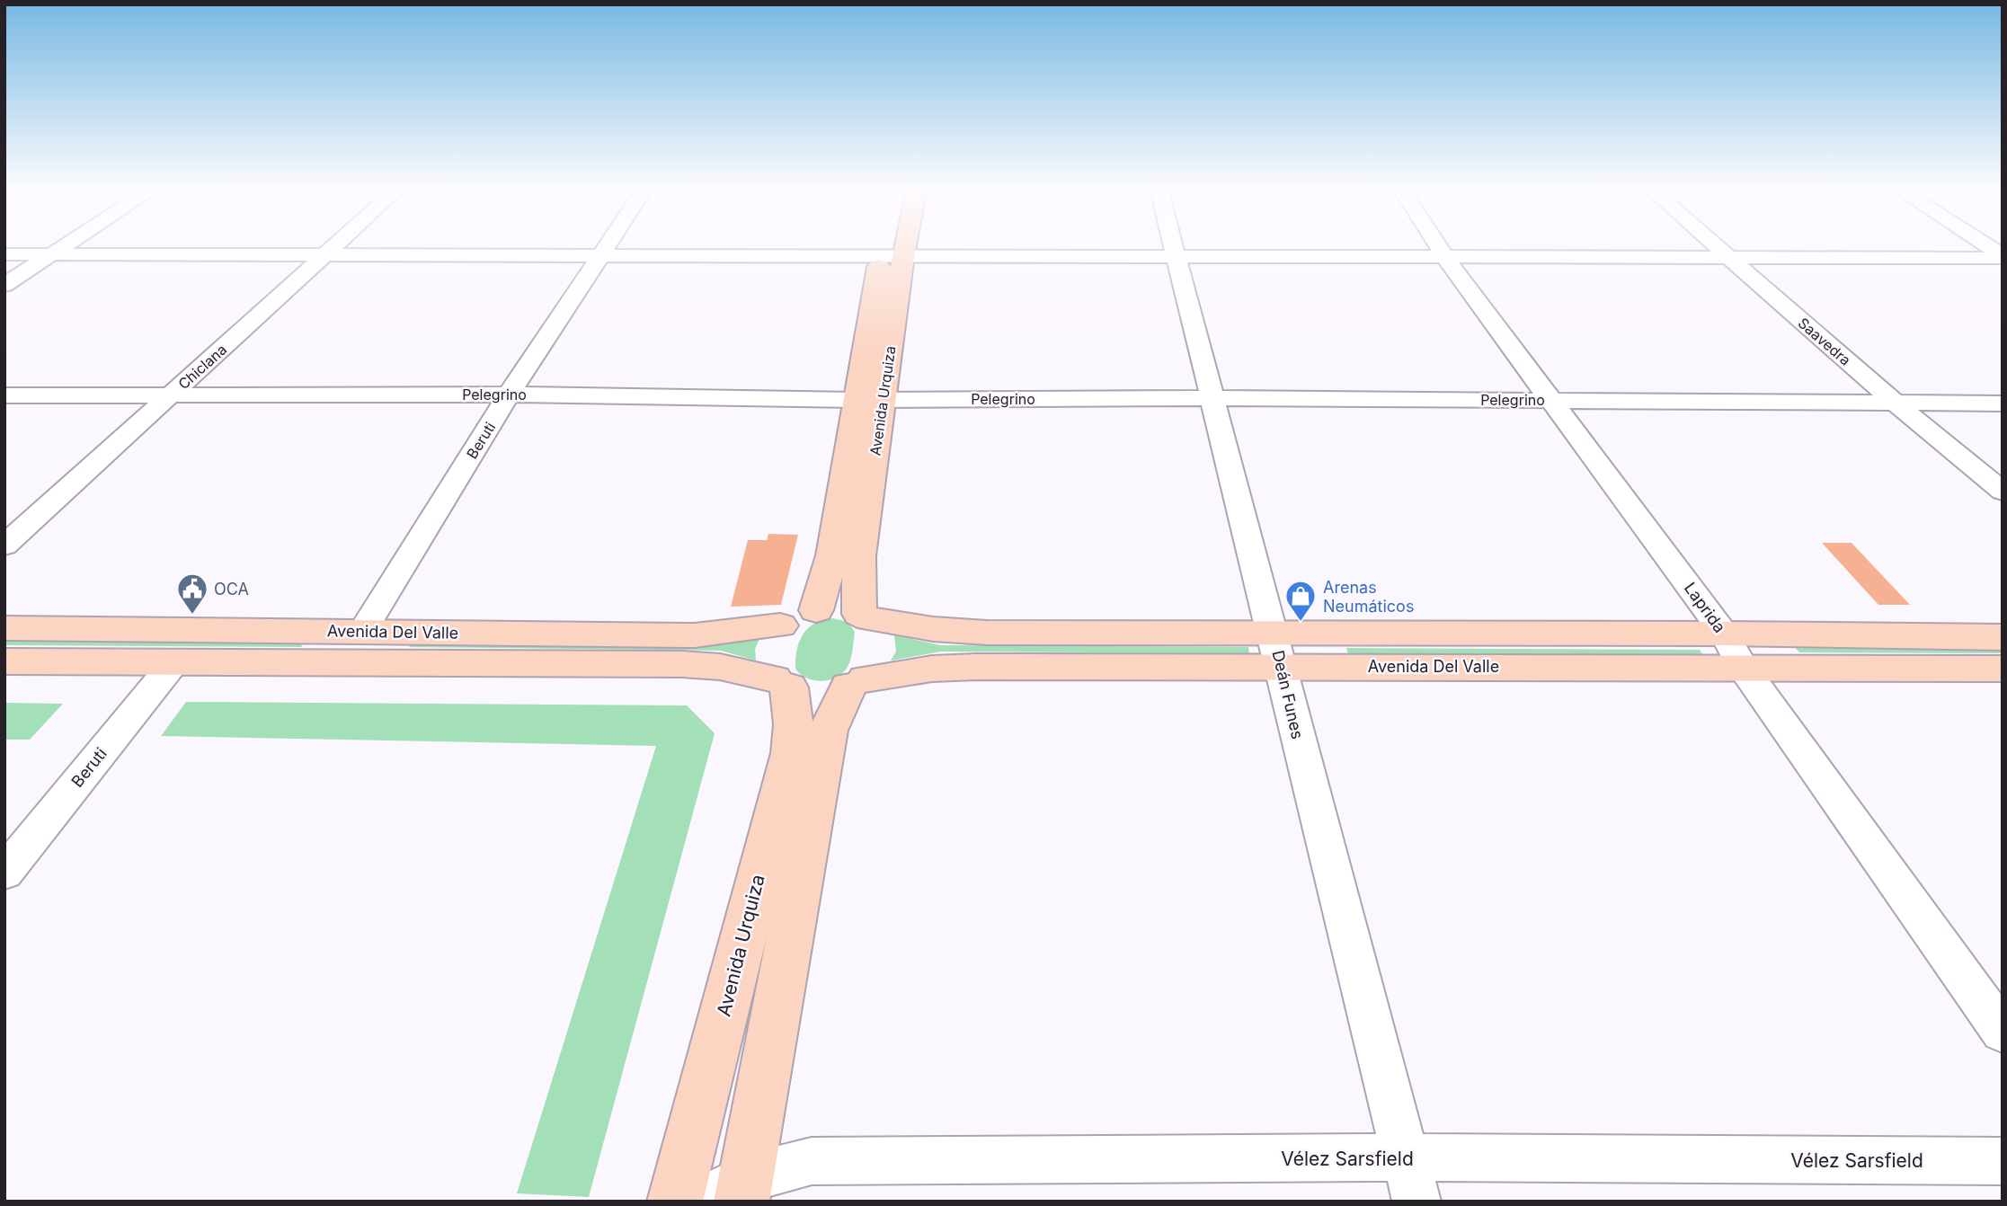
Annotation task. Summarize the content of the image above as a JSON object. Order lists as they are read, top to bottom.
{
  "streets": {
    "main road": ["Avenida Urquiza", "Avenida Del Valle"],
    "street": [
      "Saavedra",
      "Chiclana",
      "Pelegrino",
      "Beruti",
      "Laprida",
      "Deán Funes",
      "Vélez Sarsfield"
    ]
  },
  "crossings": [
    ["Saavedra", "Pelegrino"],
    ["Chiclana", "Pelegrino"],
    ["Pelegrino", "Avenida Urquiza"],
    ["Pelegrino", "Beruti"],
    ["Pelegrino", "Laprida"],
    ["Pelegrino", "Deán Funes"],
    ["Avenida Urquiza", "Avenida Del Valle"],
    ["Beruti", "Avenida Del Valle"],
    ["Laprida", "Avenida Del Valle"],
    ["Avenida Del Valle", "Deán Funes"],
    ["Deán Funes", "Vélez Sarsfield"]
  ],
  "places": {
    "public building": ["OCA"],
    "shop": ["Arenas Neumáticos"]
  }
}
